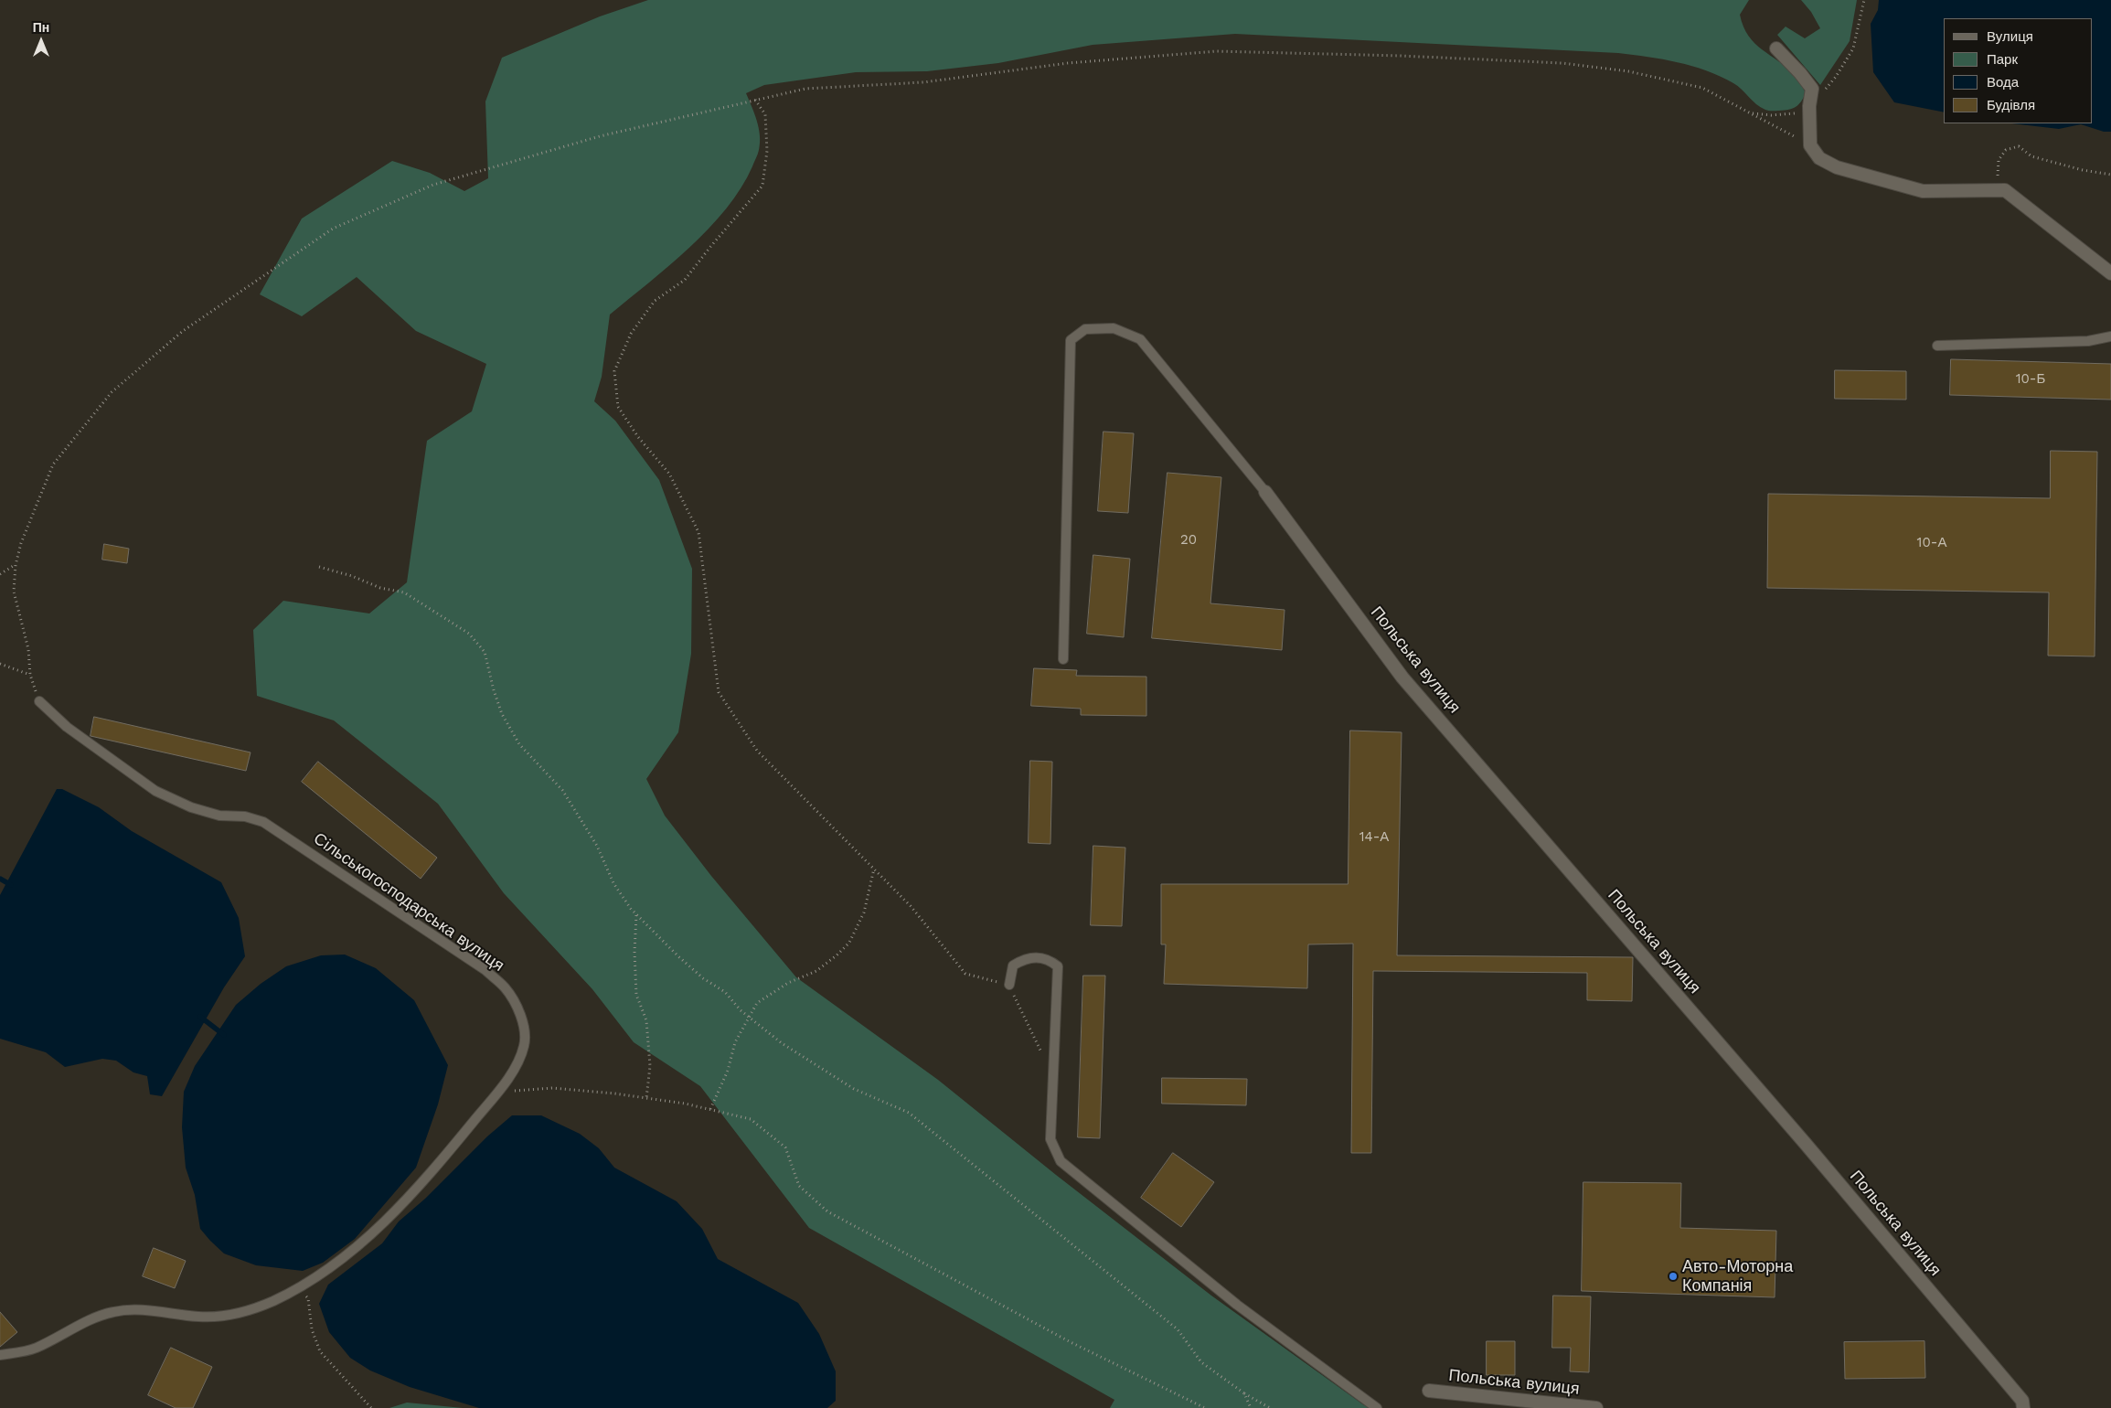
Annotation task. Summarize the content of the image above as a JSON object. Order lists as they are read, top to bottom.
{
  "streets": {
    "street": ["Польська вулиця"],
    "lane": ["Сільськогосподарська вулиця"]
  },
  "places": ["Авто-Моторна Компанія"],
  "house_numbers": [
    "10-Б",
    "20",
    "10-А",
    "14-А"
  ],
  "legend": [
    "Вулиця",
    "Парк",
    "Вода",
    "Будівля"
  ],
  "north": "top"
}
